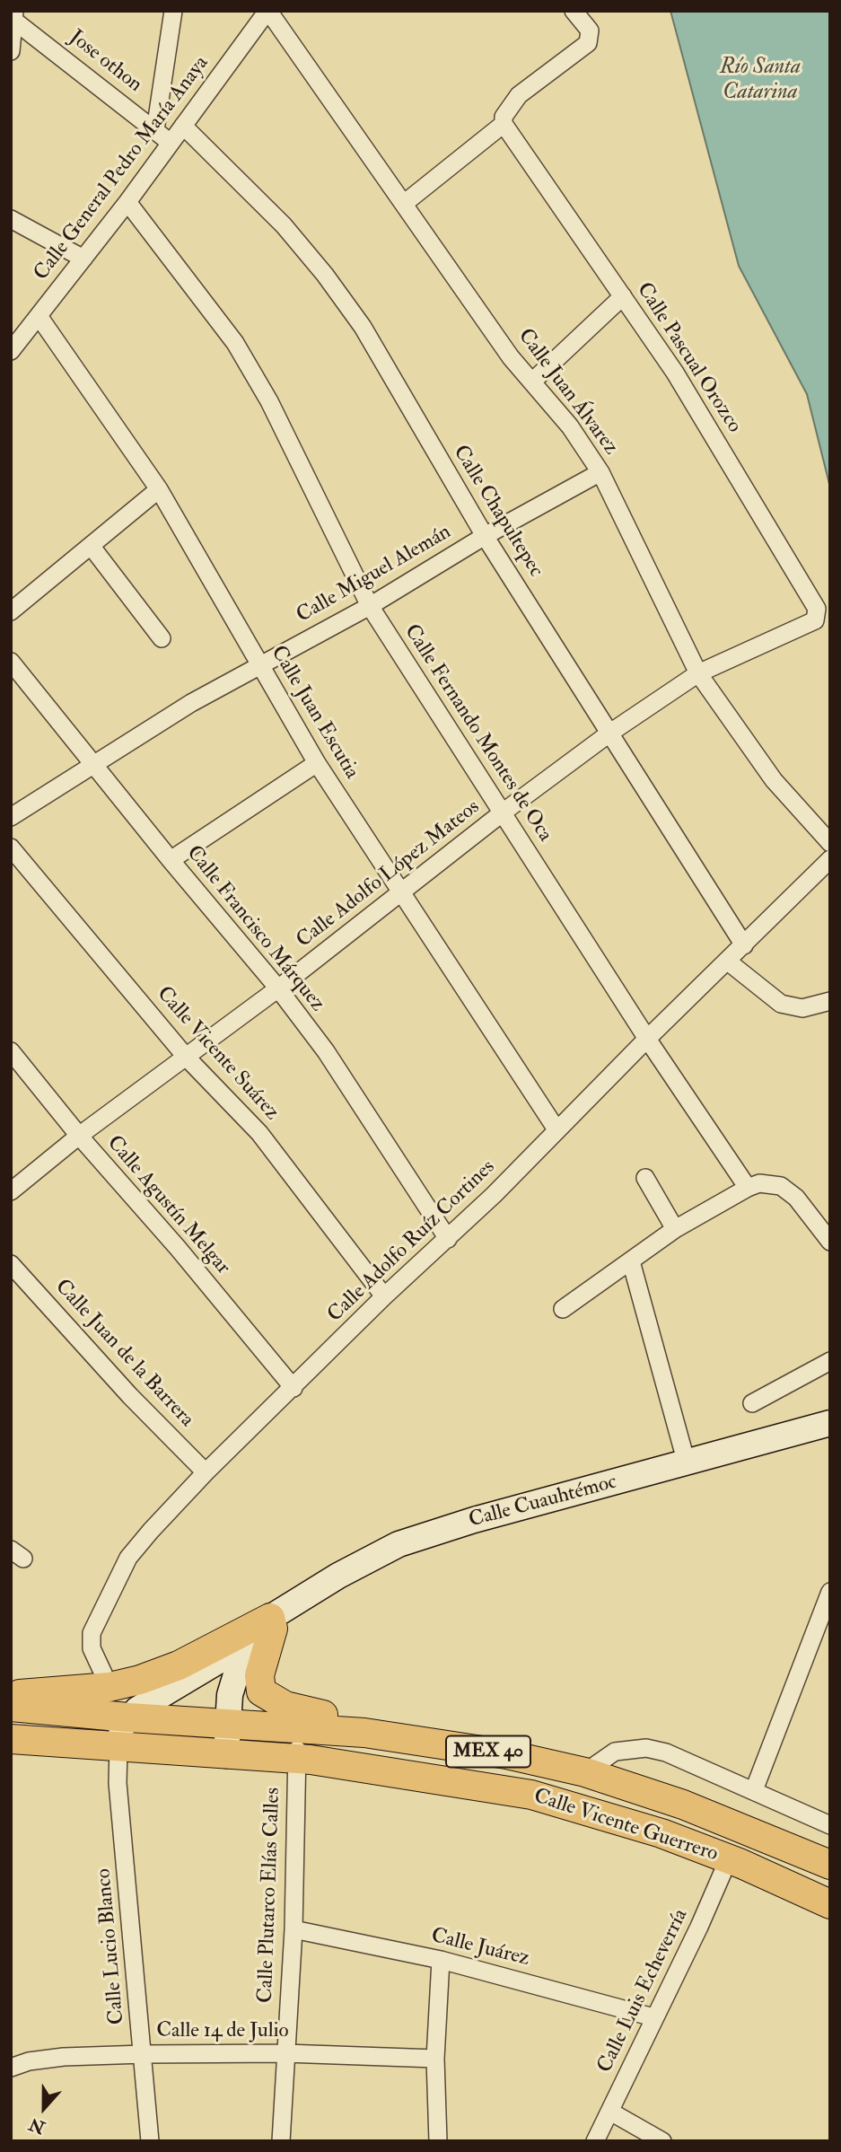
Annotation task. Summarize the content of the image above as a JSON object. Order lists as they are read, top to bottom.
{
  "streets": {
    "main road": ["MEX 40", "Calle Vicente Guerrero"],
    "street": [
      "Jose othon",
      "Calle General Pedro María Anaya",
      "Calle Pascual Orozco",
      "Calle Juan Álvarez",
      "Calle Chapultepec",
      "Calle Miguel Alemán",
      "Calle Juan Escutia",
      "Calle Fernando Montes de Oca",
      "Calle Adolfo López Mateos",
      "Calle Francisco Márquez",
      "Calle Vicente Suárez",
      "Calle Agustín Melgar",
      "Calle Adolfo Ruíz Cortines",
      "Calle Juan de la Barrera",
      "Calle Cuauhtémoc",
      "Calle Plutarco Elías Calles",
      "Calle Lucio Blanco",
      "Calle Juárez",
      "Calle Luis Echeverría",
      "Calle 14 de Julio"
    ]
  },
  "crossings": [
    ["Jose othon", "Calle General Pedro María Anaya"],
    ["Calle General Pedro María Anaya", "Calle Juan Álvarez"],
    ["Calle General Pedro María Anaya", "Calle Chapultepec"],
    ["Calle General Pedro María Anaya", "Calle Juan Escutia"],
    ["Calle General Pedro María Anaya", "Calle Fernando Montes de Oca"],
    ["Calle Pascual Orozco", "Calle Adolfo López Mateos"],
    ["Calle Juan Álvarez", "Calle Miguel Alemán"],
    ["Calle Juan Álvarez", "Calle Adolfo López Mateos"],
    ["Calle Chapultepec", "Calle Miguel Alemán"],
    ["Calle Chapultepec", "Calle Adolfo López Mateos"],
    ["Calle Chapultepec", "Calle Adolfo Ruíz Cortines"],
    ["Calle Miguel Alemán", "Calle Juan Escutia"],
    ["Calle Miguel Alemán", "Calle Fernando Montes de Oca"],
    ["Calle Miguel Alemán", "Calle Francisco Márquez"],
    ["Calle Juan Escutia", "Calle Adolfo López Mateos"],
    ["Calle Juan Escutia", "Calle Adolfo Ruíz Cortines"],
    ["Calle Fernando Montes de Oca", "Calle Adolfo López Mateos"],
    ["Calle Fernando Montes de Oca", "Calle Adolfo Ruíz Cortines"],
    ["Calle Adolfo López Mateos", "Calle Francisco Márquez"],
    ["Calle Adolfo López Mateos", "Calle Vicente Suárez"],
    ["Calle Adolfo López Mateos", "Calle Agustín Melgar"],
    ["Calle Francisco Márquez", "Calle Adolfo Ruíz Cortines"],
    ["Calle Vicente Suárez", "Calle Adolfo Ruíz Cortines"],
    ["Calle Agustín Melgar", "Calle Adolfo Ruíz Cortines"],
    ["Calle Adolfo Ruíz Cortines", "Calle Juan de la Barrera"],
    ["MEX 40", "Calle Vicente Guerrero"],
    ["MEX 40", "Calle Lucio Blanco"],
    ["Calle Vicente Guerrero", "Calle Plutarco Elías Calles"],
    ["Calle Vicente Guerrero", "Calle Luis Echeverría"],
    ["Calle Plutarco Elías Calles", "Calle Juárez"],
    ["Calle Plutarco Elías Calles", "Calle 14 de Julio"],
    ["Calle Lucio Blanco", "Calle 14 de Julio"],
    ["Calle Juárez", "Calle Luis Echeverría"]
  ],
  "water": ["Río Santa Catarina"],
  "north": "bottom"
}
